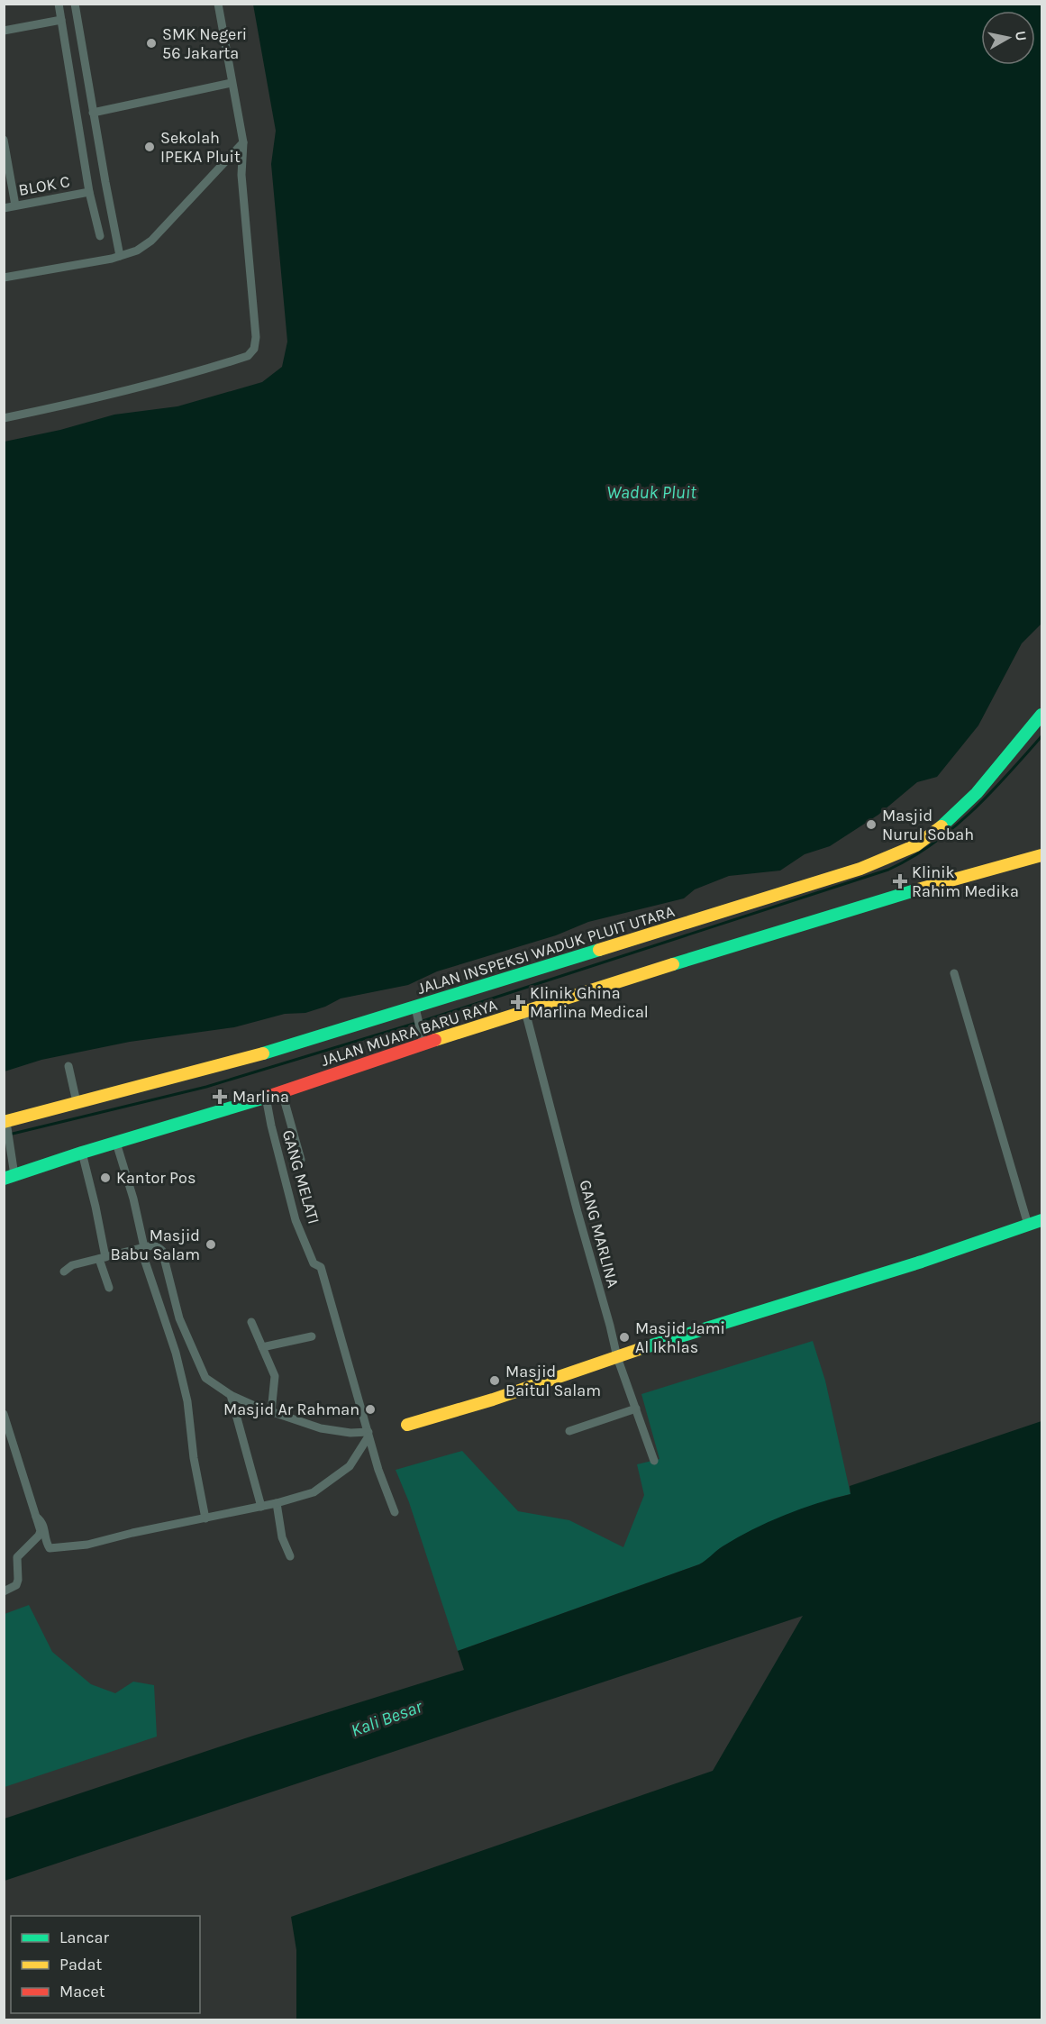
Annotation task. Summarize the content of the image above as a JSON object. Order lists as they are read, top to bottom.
{
  "streets": {
    "street": [
      "BLOK C",
      "JALAN INSPEKSI WADUK PLUIT UTARA",
      "JALAN MUARA BARU RAYA",
      "GANG MELATI",
      "GANG MARLINA"
    ]
  },
  "crossings": [
    ["JALAN MUARA BARU RAYA", "GANG MELATI"],
    ["JALAN MUARA BARU RAYA", "GANG MARLINA"]
  ],
  "water": ["Waduk Pluit", "Kali Besar"],
  "places": {
    "other": [
      "SMK Negeri 56 Jakarta",
      "Sekolah IPEKA Pluit",
      "Masjid Nurul Sobah",
      "Kantor Pos",
      "Masjid Babu Salam",
      "Masjid Jami Al Ikhlas",
      "Masjid Baitul Salam",
      "Masjid Ar Rahman"
    ],
    "health": ["Klinik Rahim Medika", "Klinik Ghina Marlina Medical", "Marlina"]
  },
  "legend": ["Lancar", "Padat", "Macet"],
  "north": "right"
}
